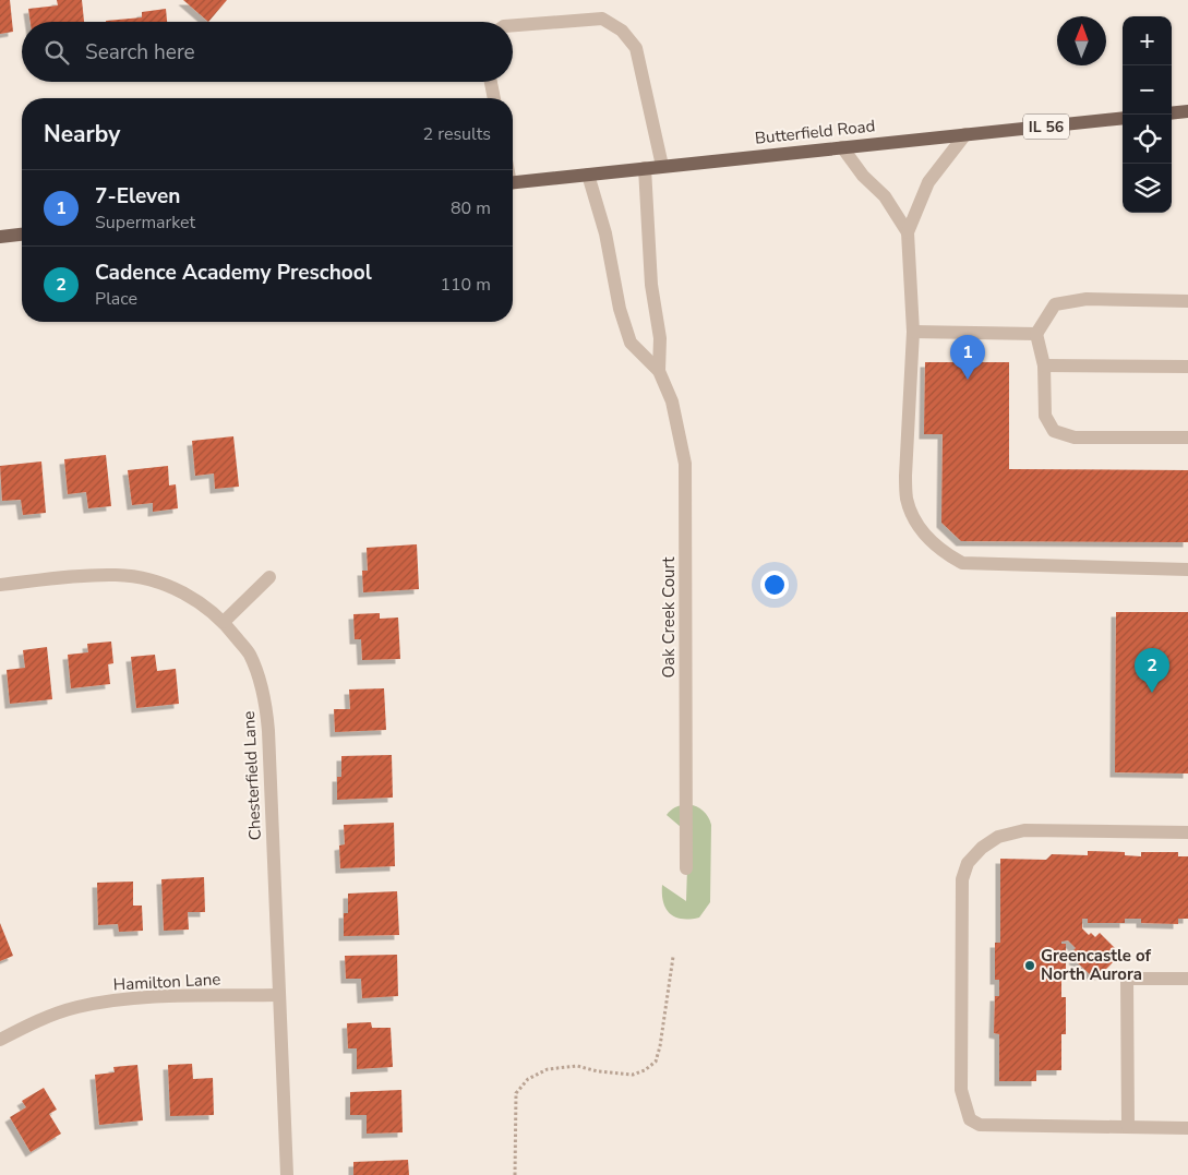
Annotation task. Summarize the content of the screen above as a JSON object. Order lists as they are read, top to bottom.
{
  "streets": {
    "main road": ["IL 56", "Butterfield Road"],
    "street": ["Oak Creek Court", "Chesterfield Lane", "Hamilton Lane"]
  },
  "crossings": [
    ["Butterfield Road", "Oak Creek Court"],
    ["Chesterfield Lane", "Hamilton Lane"]
  ],
  "places": ["Greencastle of North Aurora"],
  "north": "top",
  "page": {
    "map_buttons": ["+", "−"],
    "search": "Search here",
    "heading": ["Nearby", "2 results"],
    "list": [
      {
        "mark": "1",
        "name": "7-Eleven",
        "note": "Supermarket",
        "value": "80 m"
      },
      {
        "mark": "2",
        "name": "Cadence Academy Preschool",
        "note": "Place",
        "value": "110 m"
      }
    ],
    "pins": ["1", "2"]
  }
}
